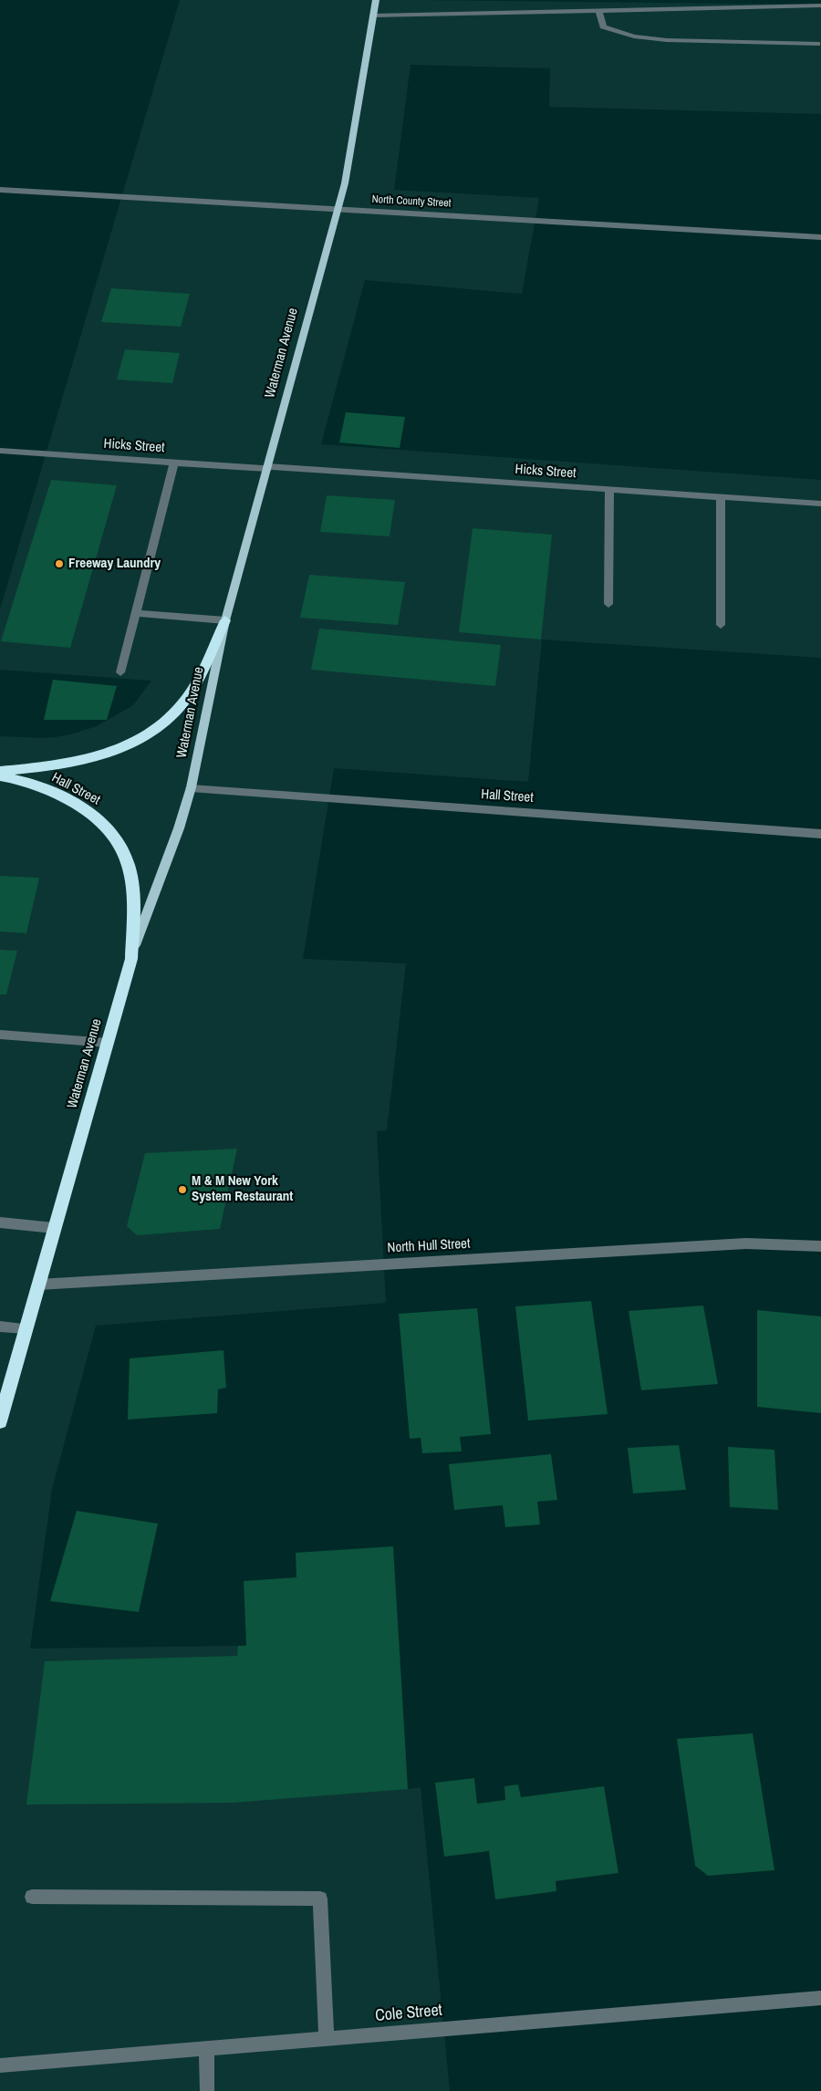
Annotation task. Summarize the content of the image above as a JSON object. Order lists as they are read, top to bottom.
{
  "streets": {
    "highway": ["Waterman Avenue", "Hall Street"],
    "street": [
      "North County Street",
      "Hicks Street",
      "North Hull Street",
      "Cole Street"
    ]
  },
  "crossings": [
    ["North County Street", "Waterman Avenue"],
    ["Waterman Avenue", "Hicks Street"],
    ["Waterman Avenue", "Hall Street"],
    ["Waterman Avenue", "North Hull Street"]
  ],
  "places": ["Freeway Laundry", "M & M New York System Restaurant"]
}
